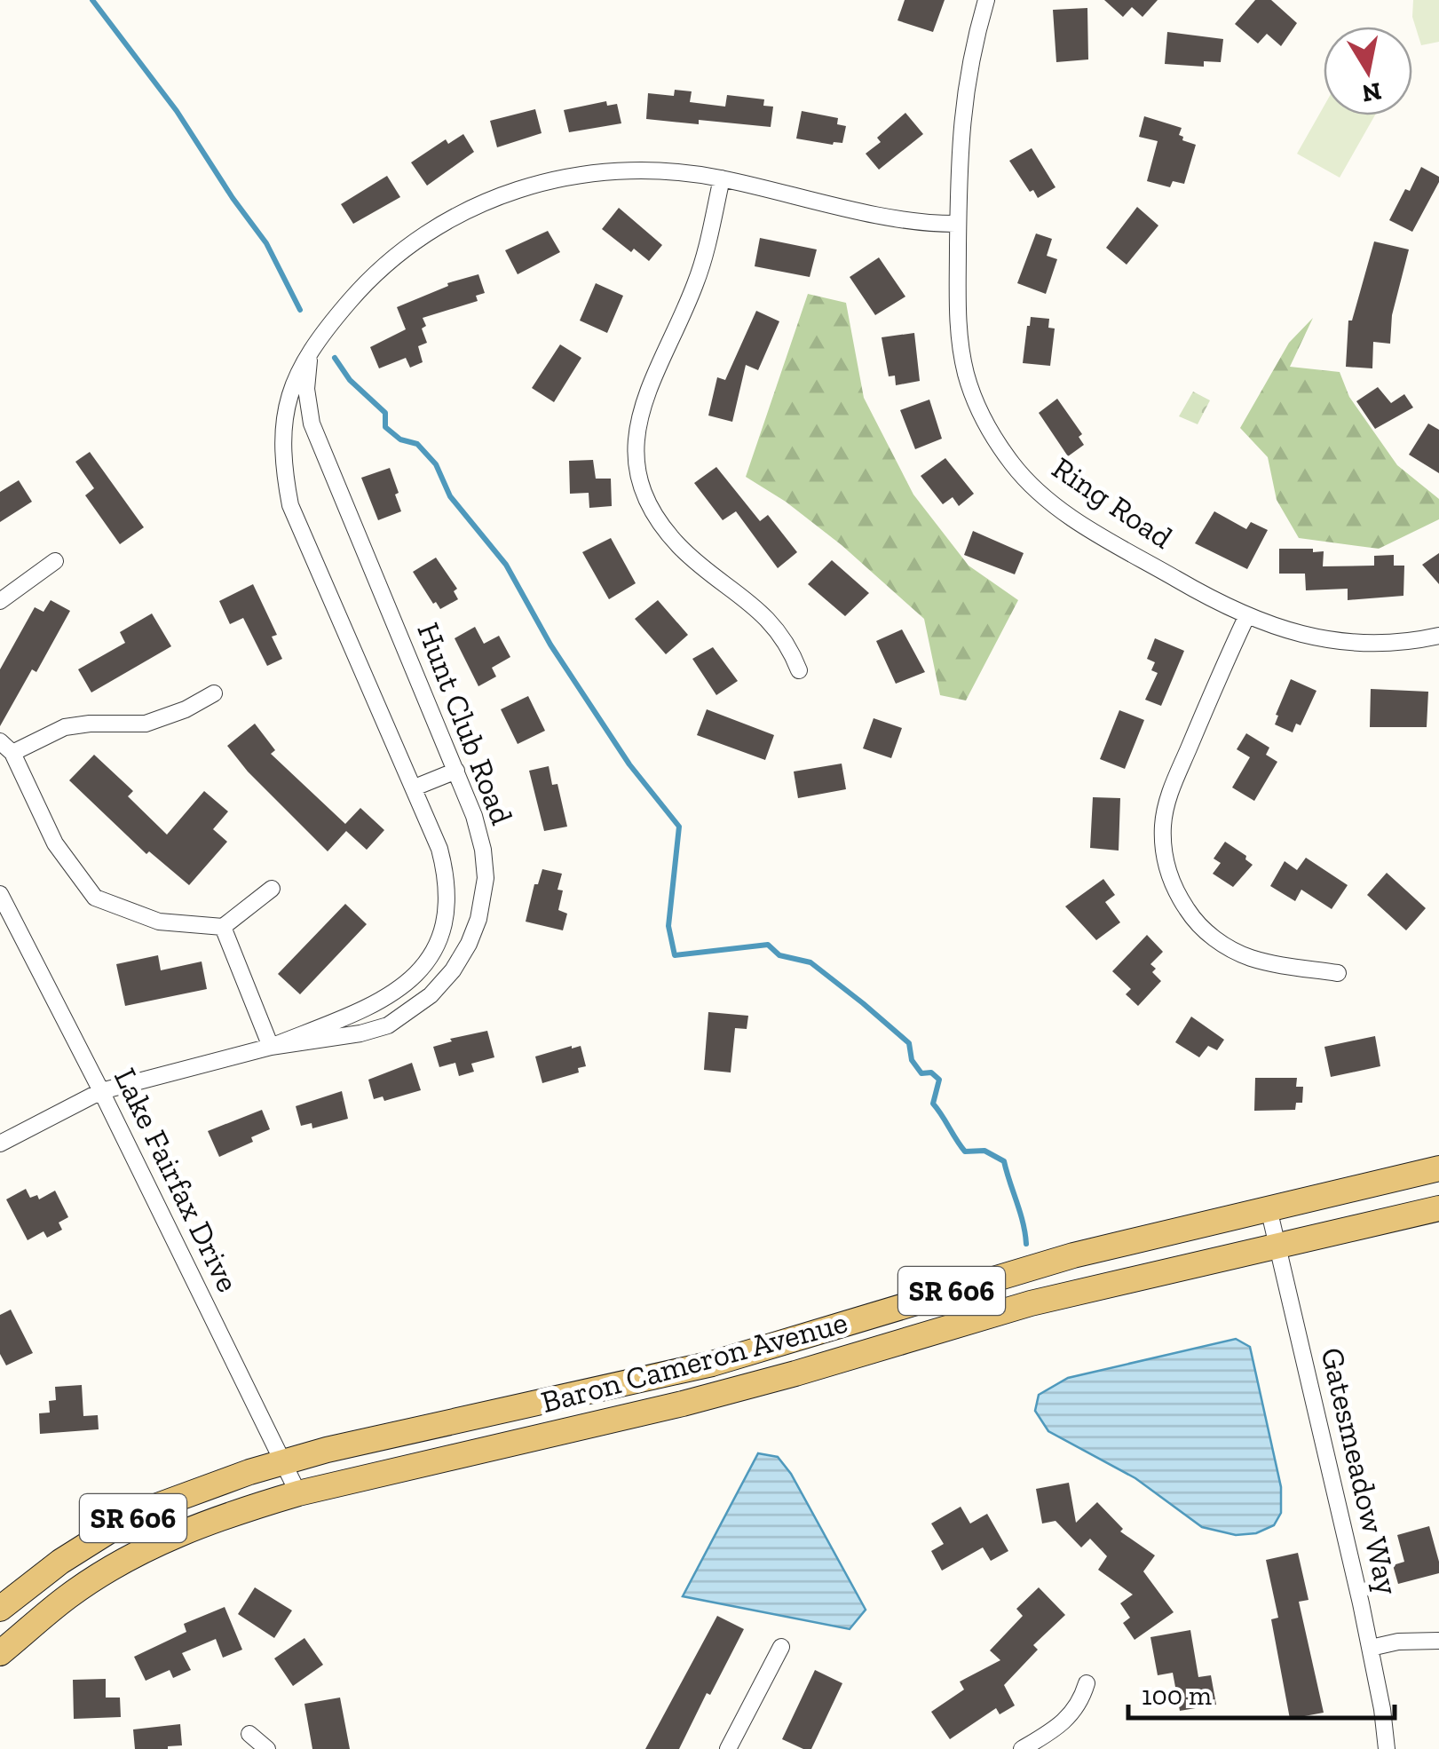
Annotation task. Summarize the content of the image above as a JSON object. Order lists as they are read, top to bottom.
{
  "streets": {
    "main road": ["SR 606", "Baron Cameron Avenue"],
    "street": [
      "Ring Road",
      "Hunt Club Road",
      "Lake Fairfax Drive",
      "Gatesmeadow Way"
    ]
  },
  "crossings": [
    ["Ring Road", "Hunt Club Road"],
    ["Hunt Club Road", "Lake Fairfax Drive"],
    ["Lake Fairfax Drive", "Baron Cameron Avenue"],
    ["Baron Cameron Avenue", "Gatesmeadow Way"]
  ],
  "scale_bar": "100 m",
  "north": "bottom"
}
